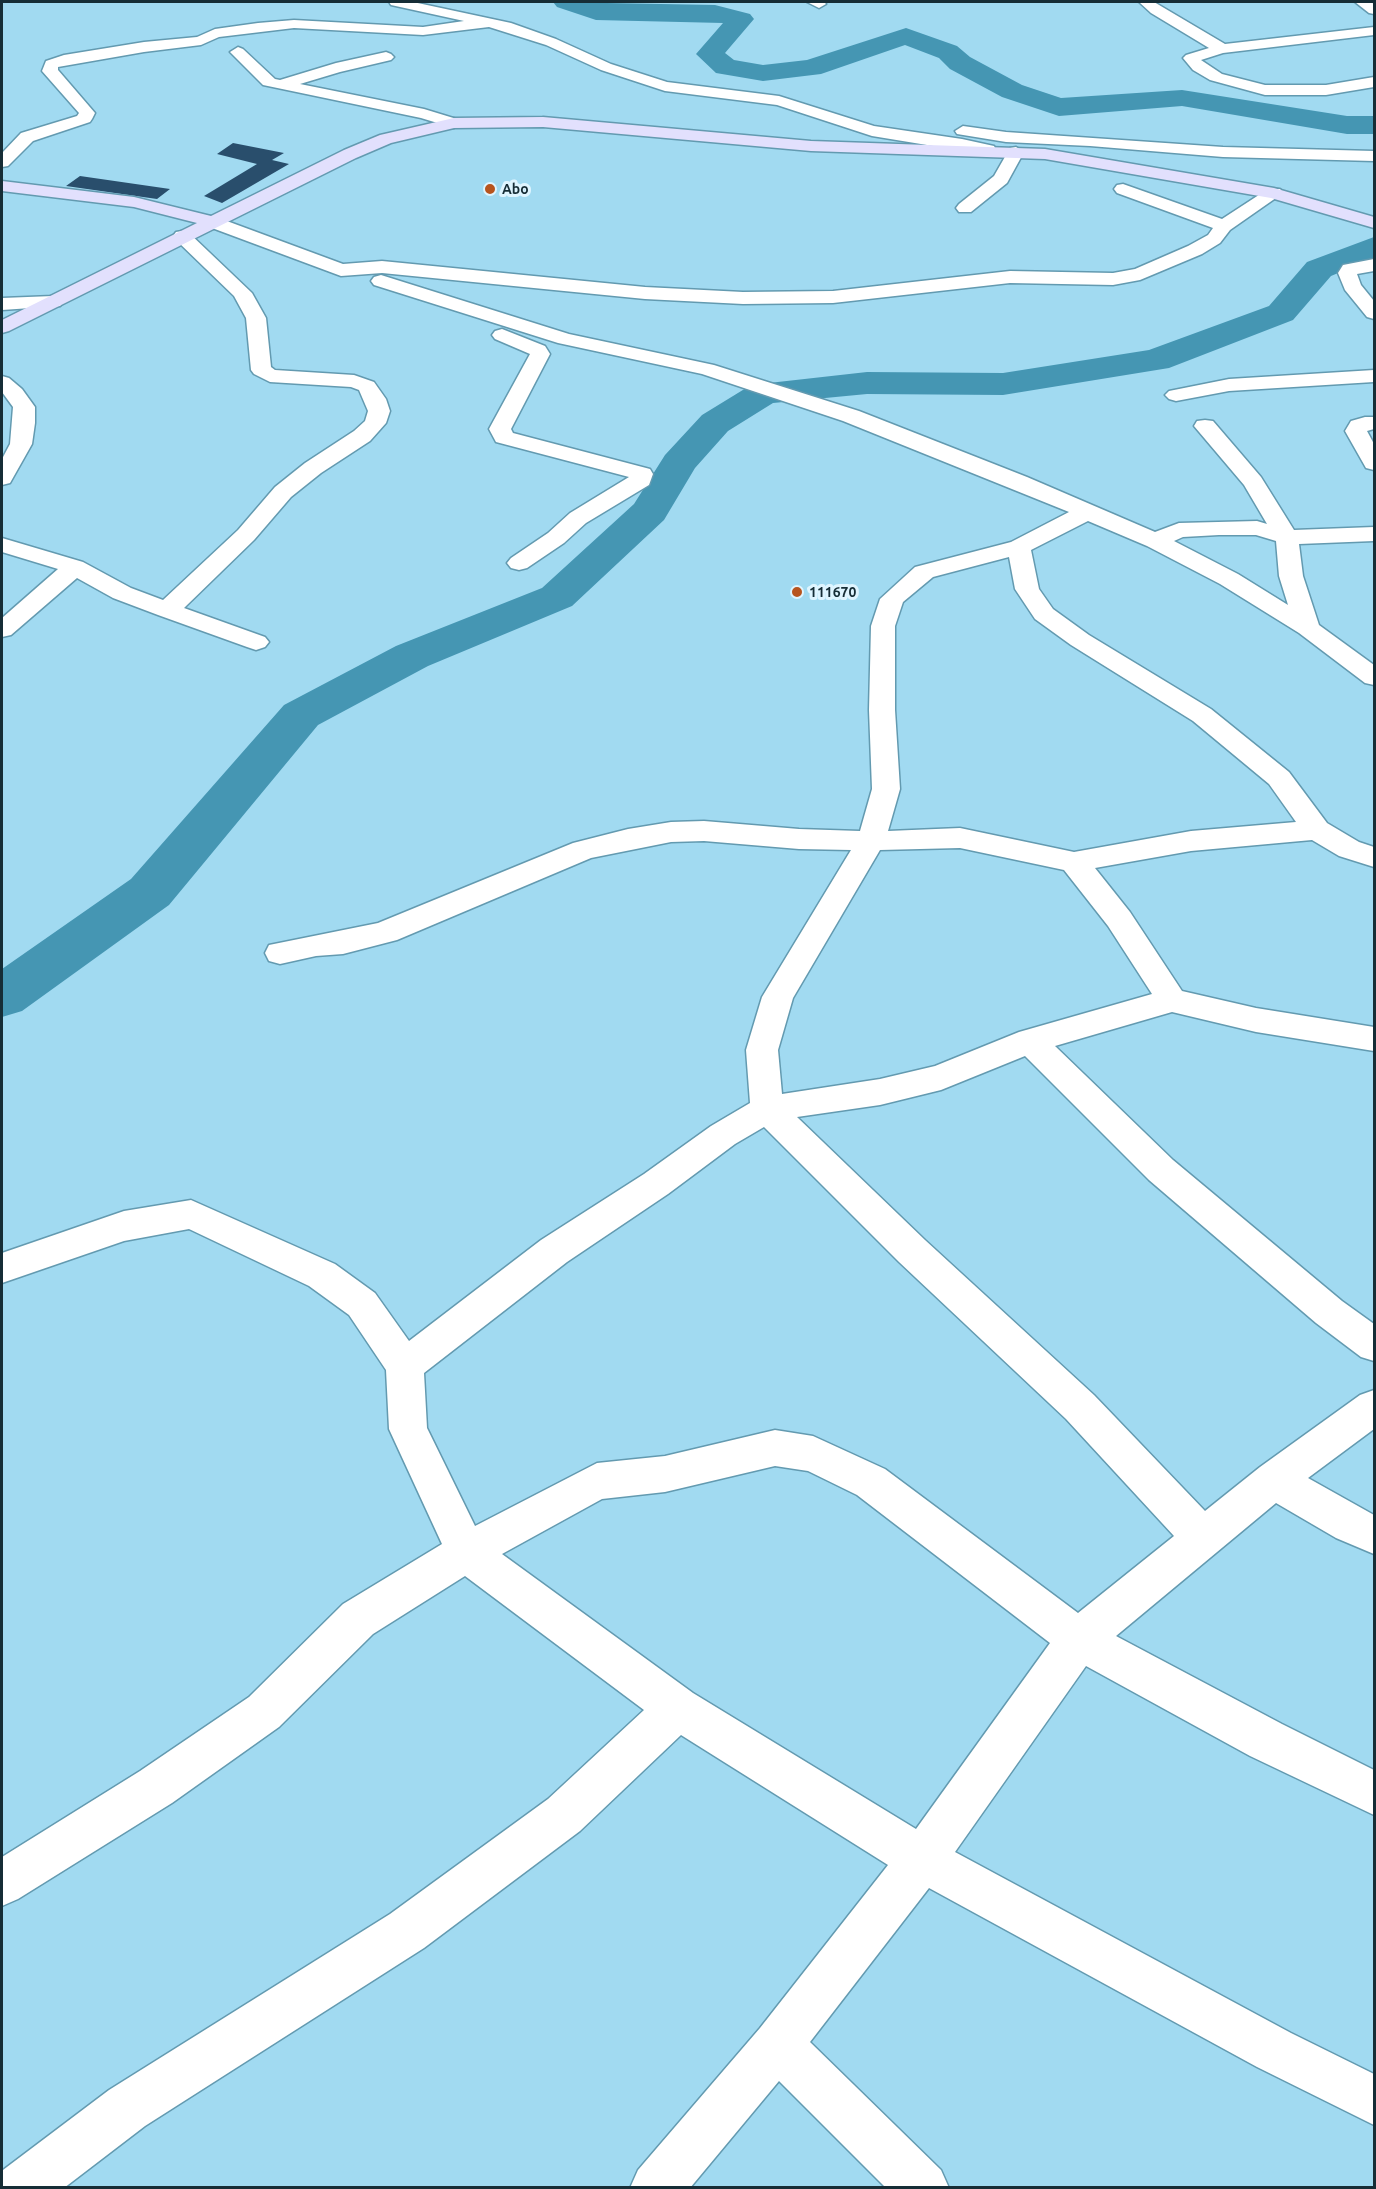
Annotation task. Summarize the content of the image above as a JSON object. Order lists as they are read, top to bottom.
{
  "places": ["Abo", "111670"]
}
